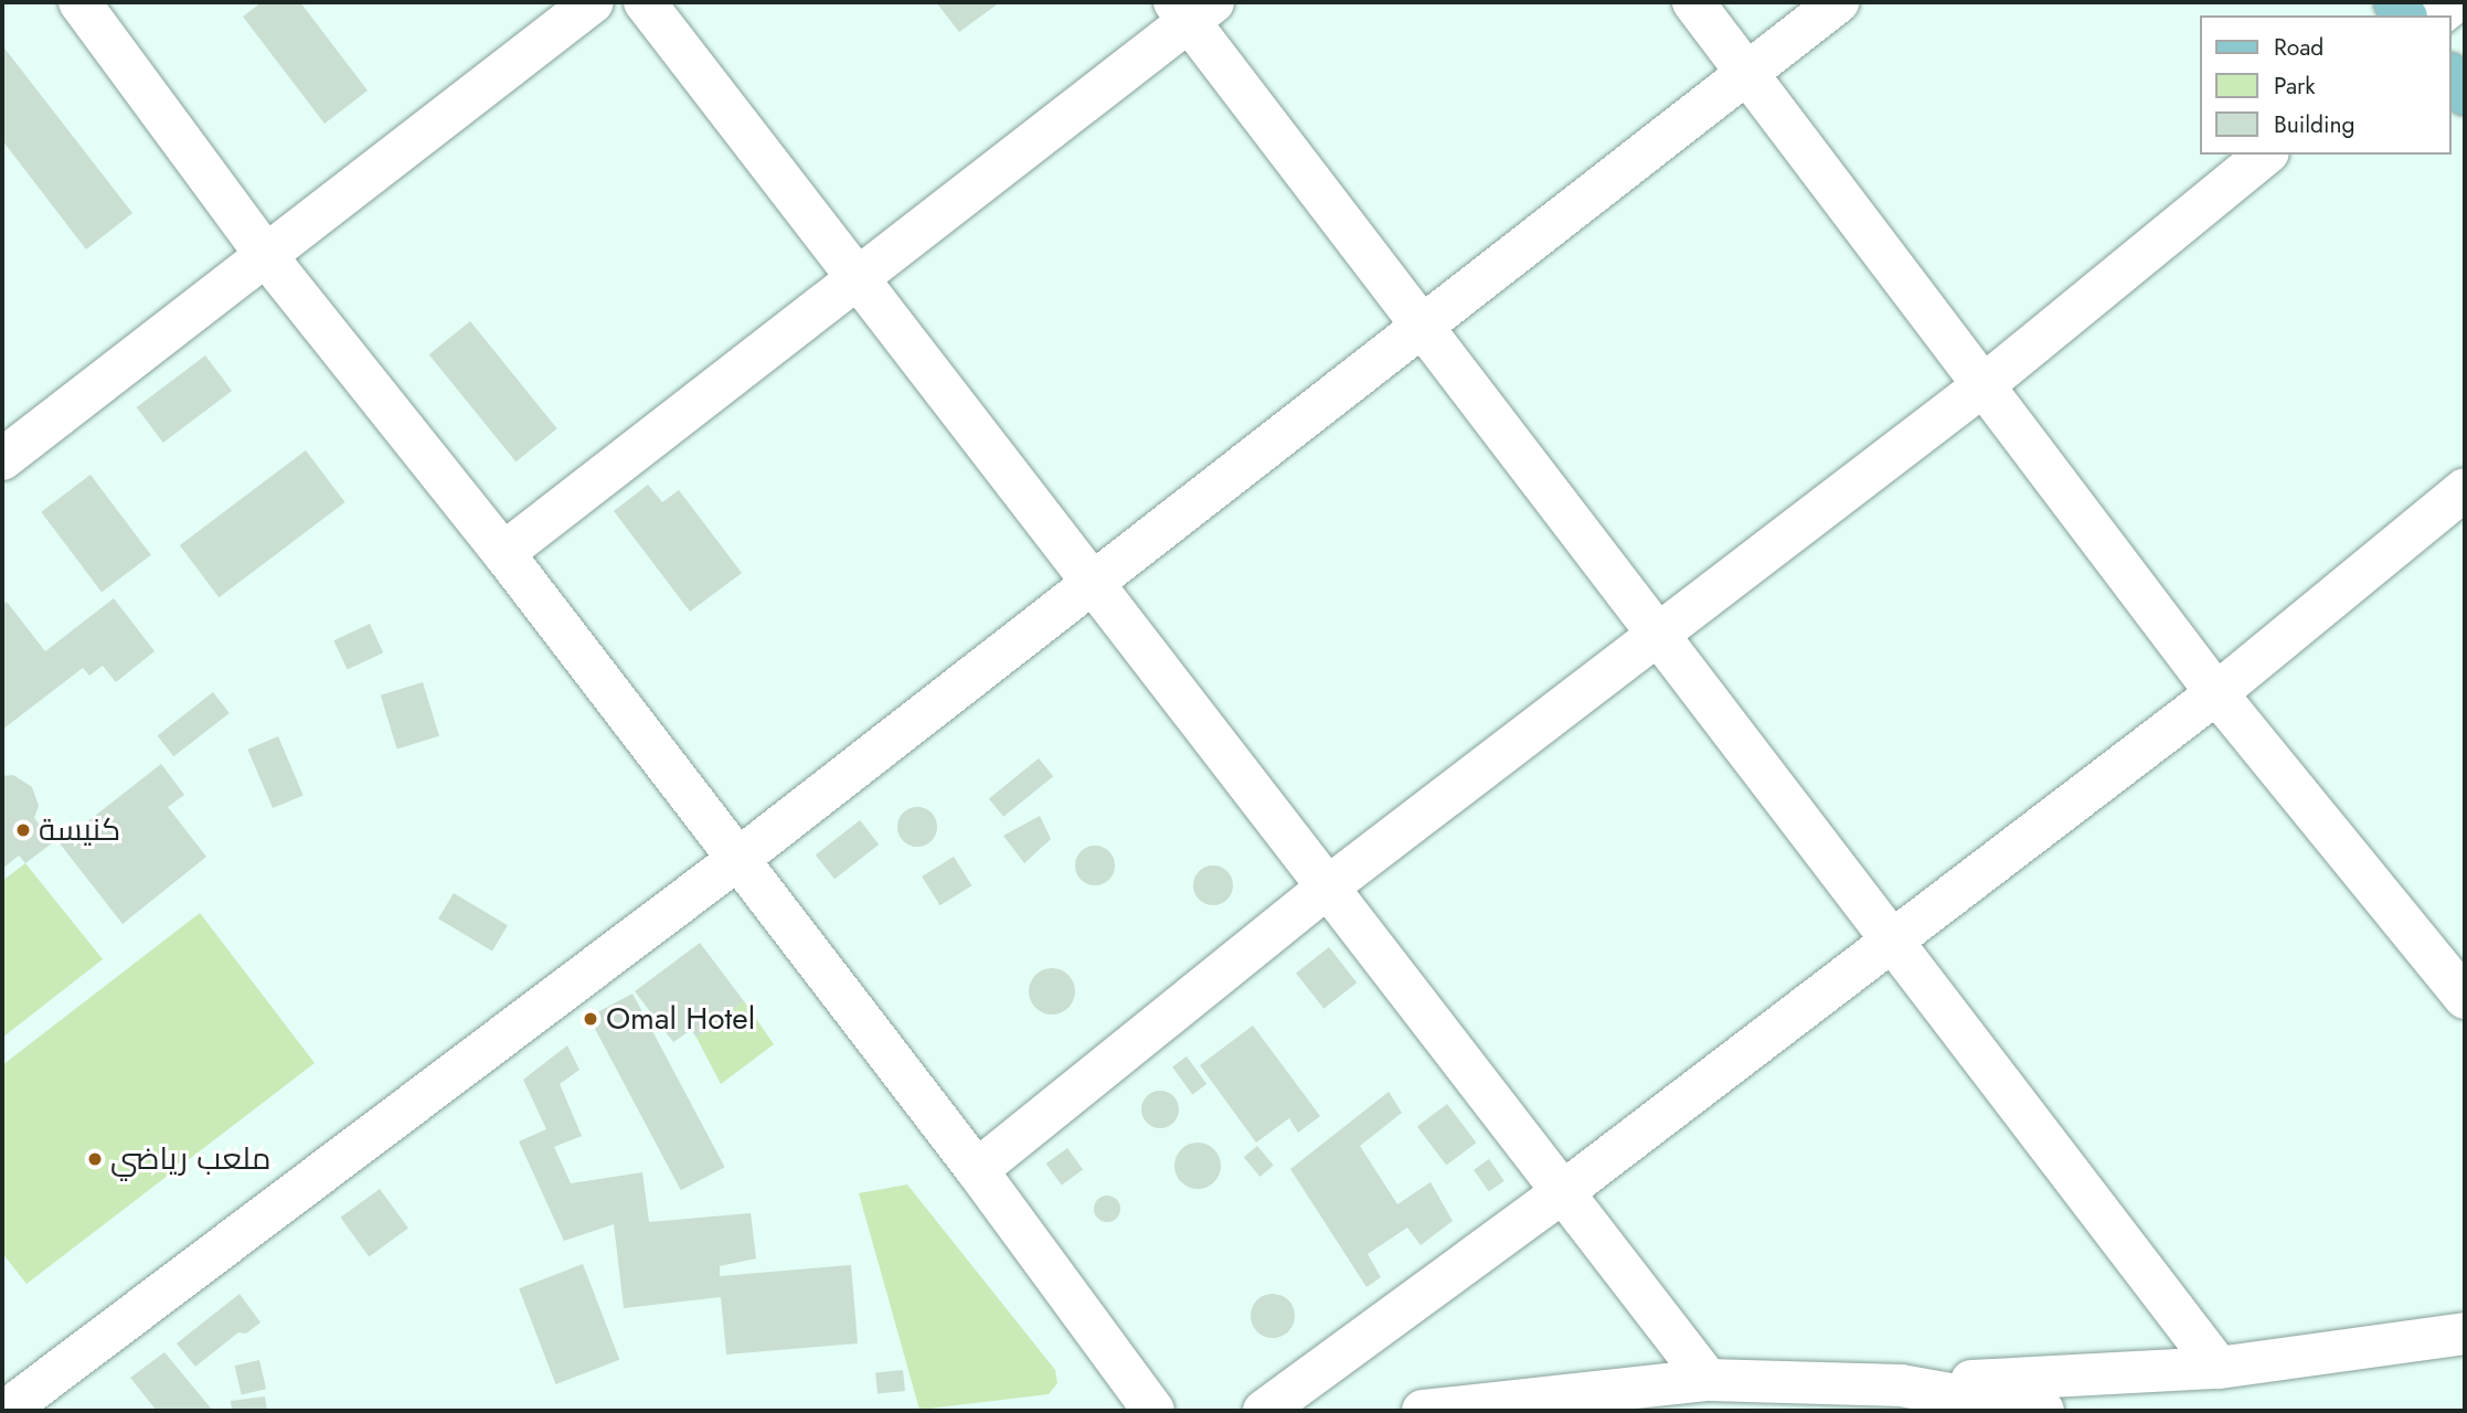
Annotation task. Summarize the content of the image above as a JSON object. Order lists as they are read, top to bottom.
{
  "places": ["كنيسة", "Omal Hotel", "ملعب رياضي"],
  "legend": ["Road", "Park", "Building"]
}
